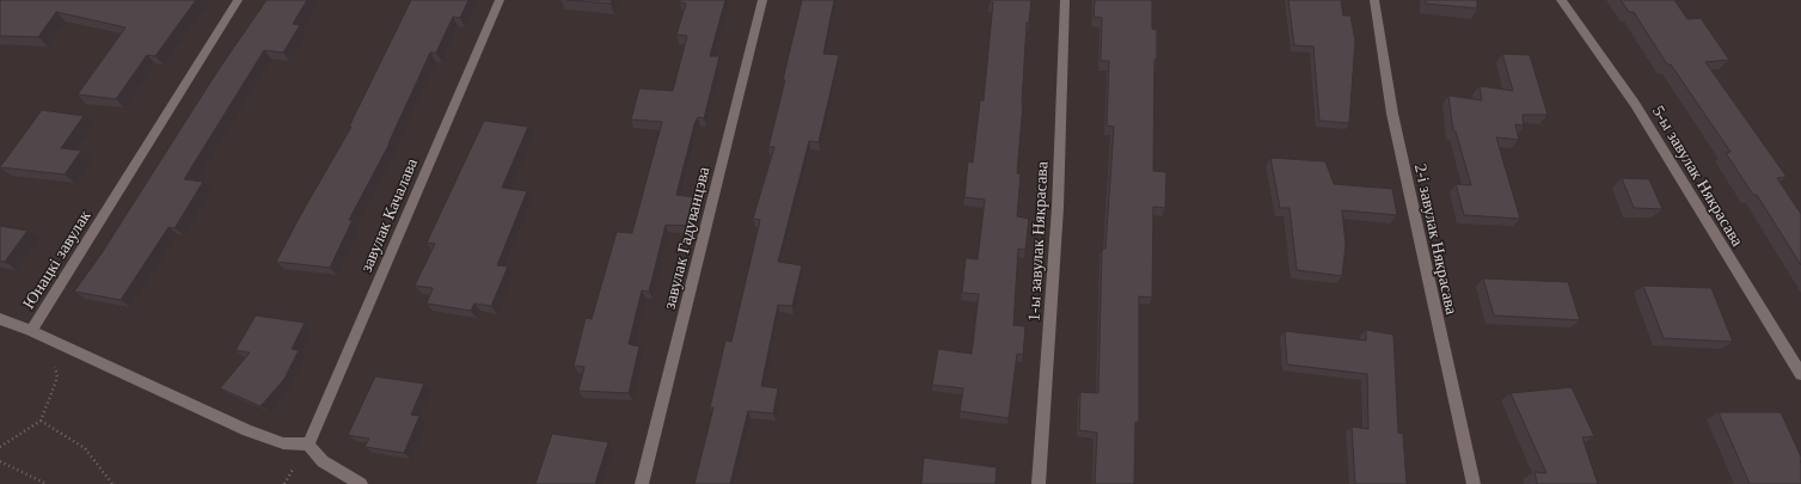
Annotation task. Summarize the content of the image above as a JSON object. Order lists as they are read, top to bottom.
{
  "streets": {
    "street": [
      "5-ы завулак Някрасава",
      "завулак Качалава",
      "завулак Гадуванцэва",
      "2-і завулак Някрасава",
      "1-ы завулак Някрасава",
      "Юнацкі завулак"
    ]
  },
  "crossings": [
    ["завулак Качалава", "Юнацкі завулак"]
  ]
}
